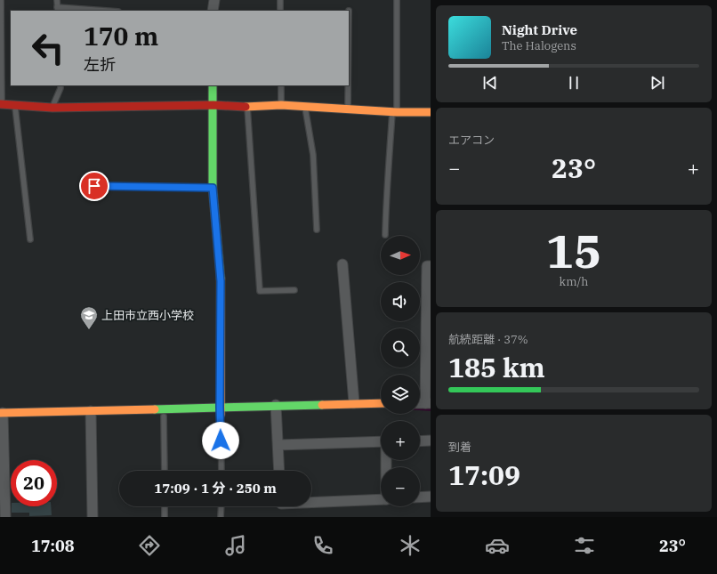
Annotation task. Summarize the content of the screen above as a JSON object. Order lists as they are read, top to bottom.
{
  "places": {
    "school or university": ["上田市立西小学校"]
  },
  "north": "right",
  "page": {
    "turn": ["170 m", "左折"],
    "song": ["Night Drive", "The Halogens"],
    "tile": [
      "エアコン",
      ["15", "km/h"],
      ["航続距離 · 37%", "185 km"],
      ["到着", "17:09"]
    ],
    "heat": ["−", "23°", "+"],
    "map_buttons": ["+", "−"],
    "limit": "20",
    "trip": "17:09 · 1 分 · 250 m",
    "tabs": ["17:08", "23°"]
  }
}
